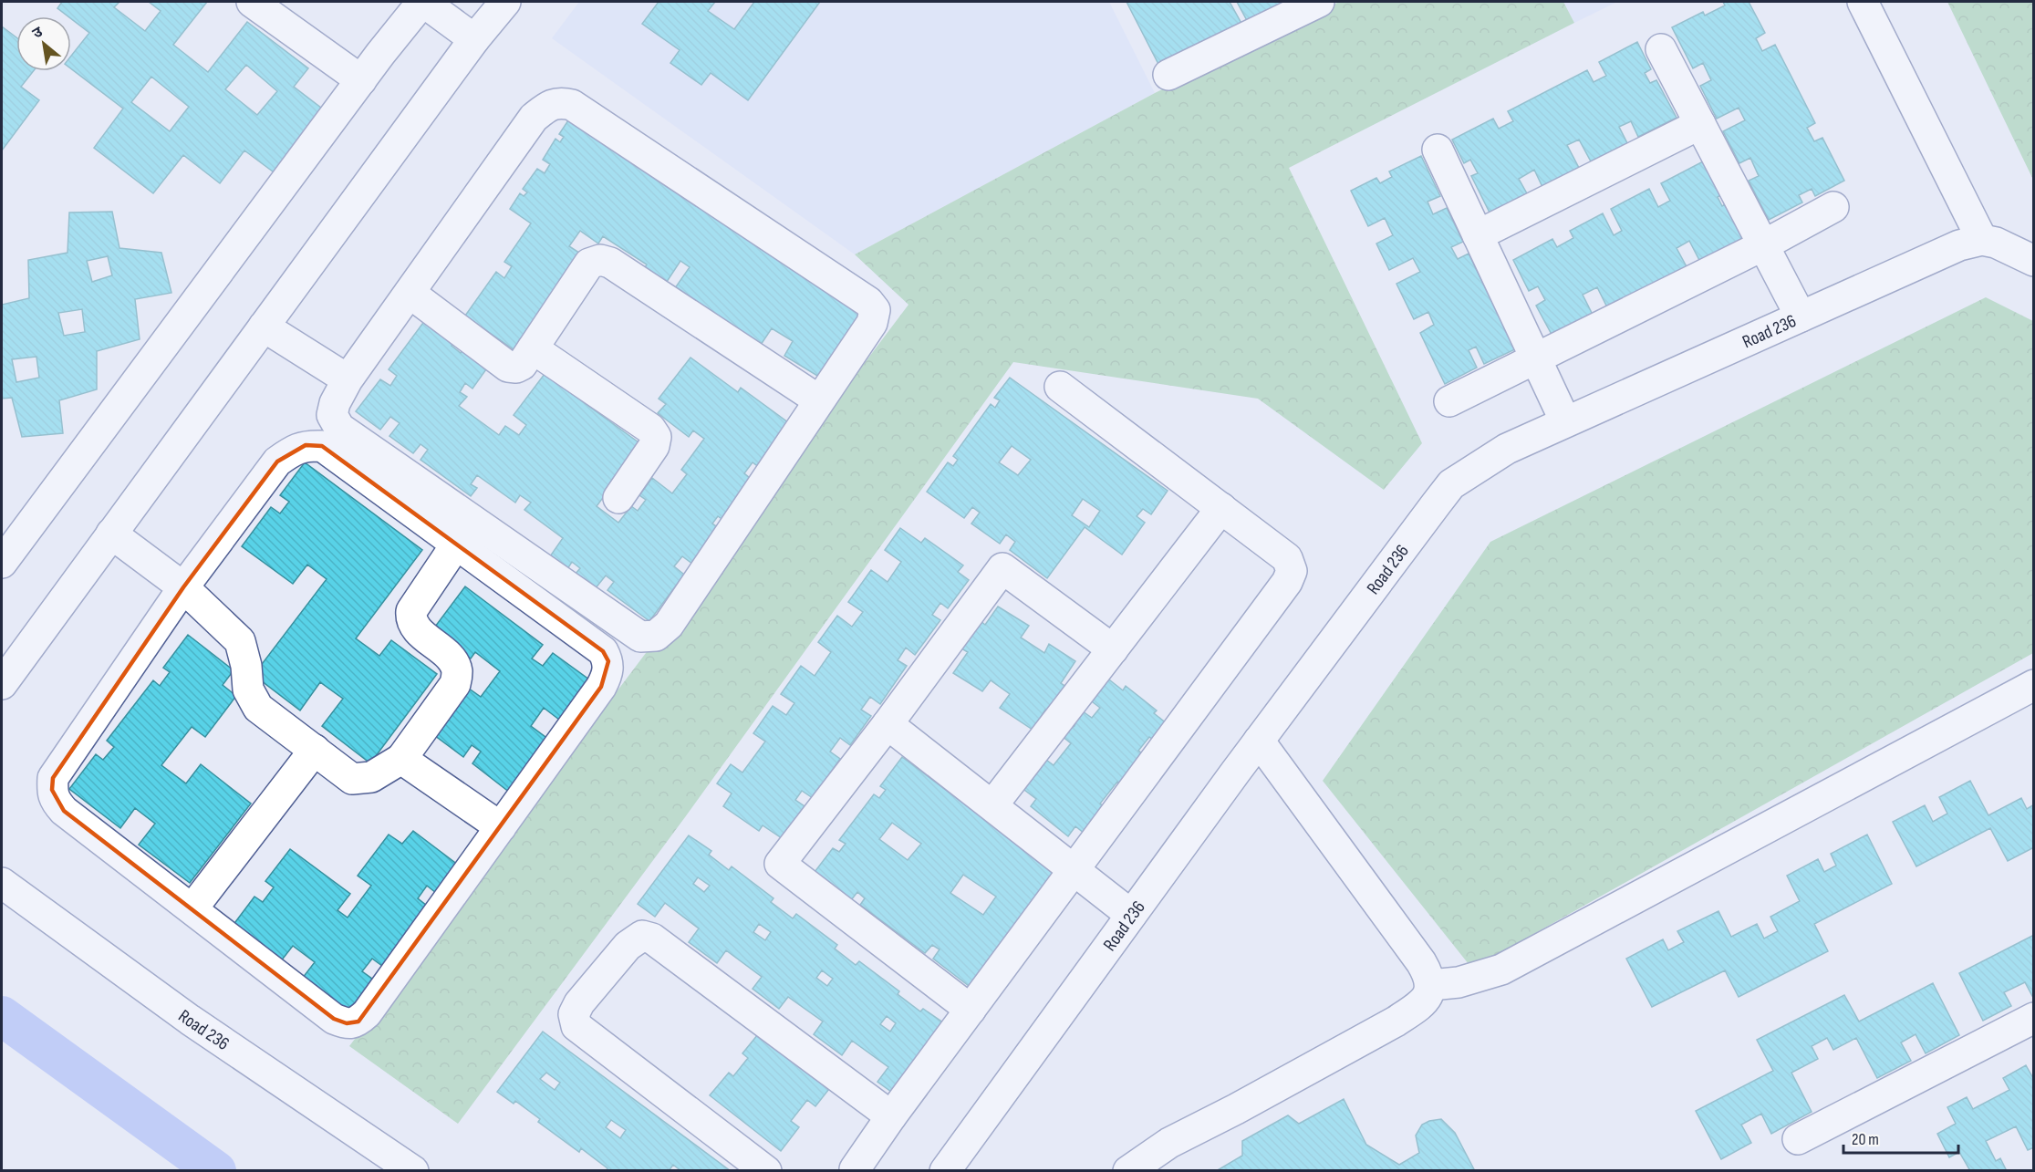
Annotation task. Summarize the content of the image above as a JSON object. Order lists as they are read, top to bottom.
{
  "streets": {
    "street": ["Road 236"]
  },
  "scale_bar": "20 m",
  "north": "top left"
}
